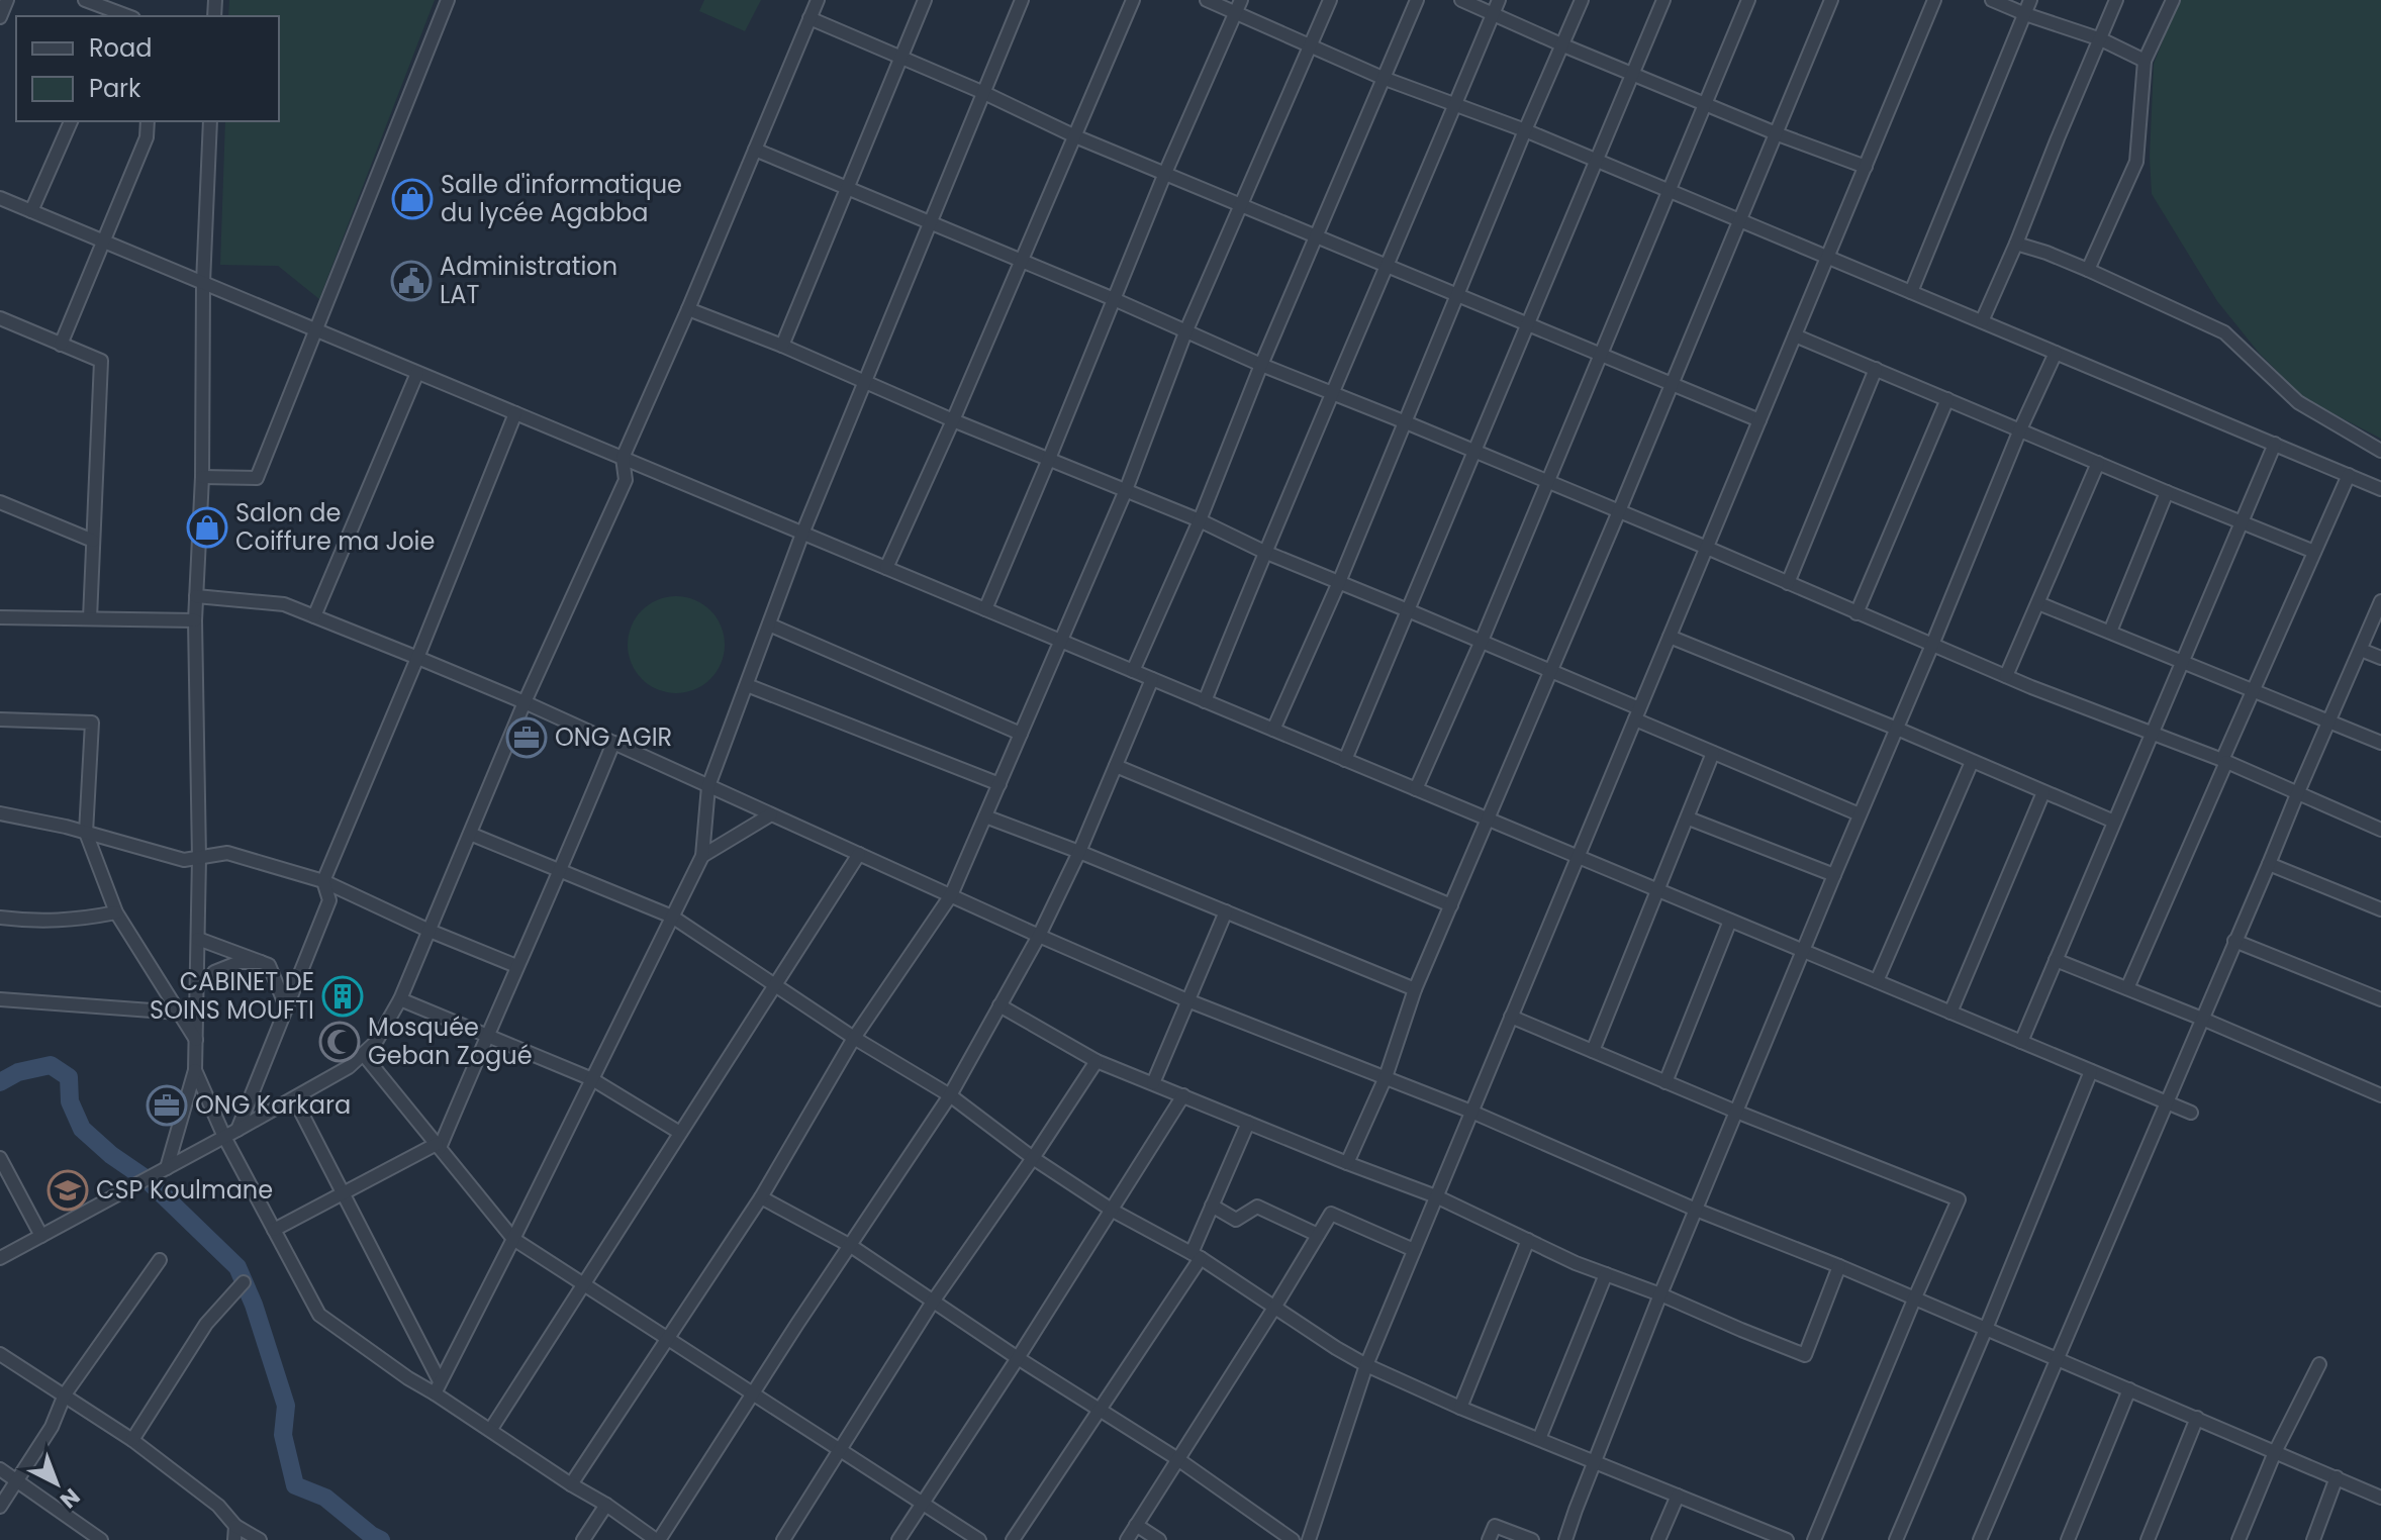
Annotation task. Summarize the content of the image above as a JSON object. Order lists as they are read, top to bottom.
{
  "places": {
    "shop": ["Salle d'informatique du lycée Agabba", "Salon de Coiffure ma Joie"],
    "public building": ["Administration LAT"],
    "office": ["ONG AGIR", "ONG Karkara"],
    "building": ["CABINET DE SOINS MOUFTI"],
    "mosque": ["Mosquée Geban Zogué"],
    "school or university": ["CSP Koulmane"]
  },
  "legend": ["Road", "Park"],
  "north": "bottom right"
}
